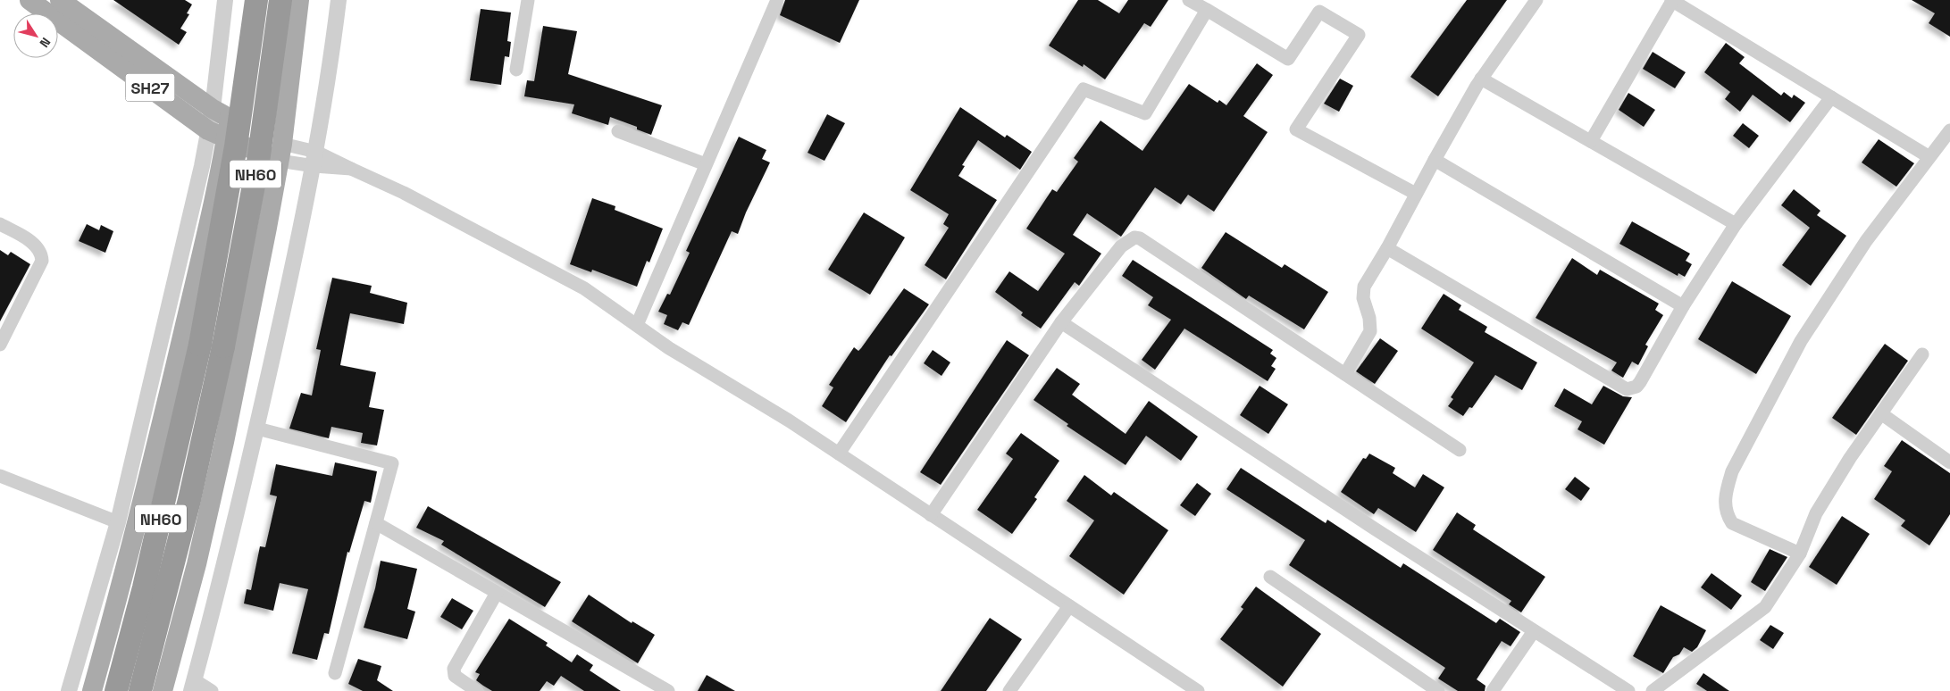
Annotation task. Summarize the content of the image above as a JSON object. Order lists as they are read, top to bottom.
{
  "streets": {
    "highway": ["NH60"],
    "main road": ["SH27"]
  },
  "north": "bottom right"
}
